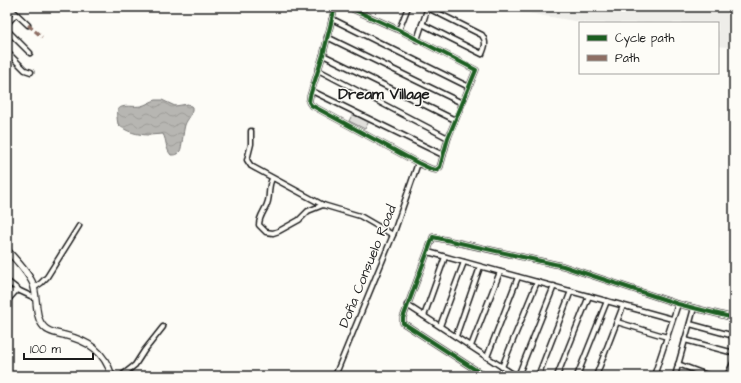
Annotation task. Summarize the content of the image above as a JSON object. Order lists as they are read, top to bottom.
{
  "streets": {
    "street": ["Doña Consuelo Road"]
  },
  "districts": ["Dream Village"],
  "legend": ["Cycle path", "Path"],
  "scale_bar": "100 m"
}
